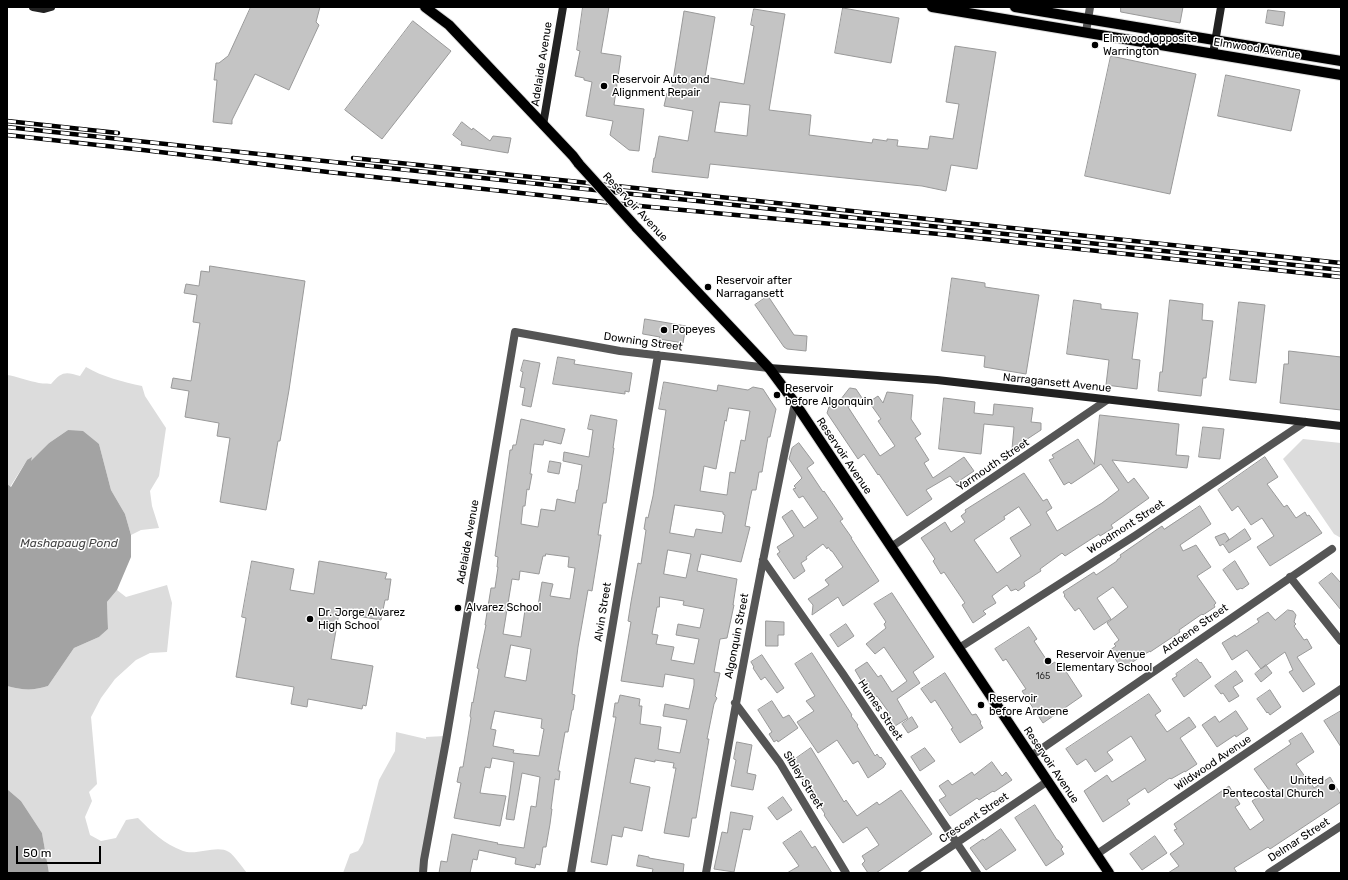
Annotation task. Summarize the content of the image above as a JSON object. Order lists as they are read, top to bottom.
{
  "streets": {
    "main road": ["Elmwood Avenue", "Reservoir Avenue"],
    "street": [
      "Adelaide Avenue",
      "Downing Street",
      "Narragansett Avenue",
      "Yarmouth Street",
      "Woodmont Street",
      "Alvin Street",
      "Ardoene Street",
      "Algonquin Street",
      "Humes Street",
      "Wildwood Avenue",
      "Sibley Street",
      "Crescent Street",
      "Delmar Street"
    ]
  },
  "crossings": [
    ["Adelaide Avenue", "Reservoir Avenue"],
    ["Adelaide Avenue", "Downing Street"],
    ["Reservoir Avenue", "Downing Street"],
    ["Reservoir Avenue", "Narragansett Avenue"],
    ["Reservoir Avenue", "Yarmouth Street"],
    ["Reservoir Avenue", "Woodmont Street"],
    ["Reservoir Avenue", "Ardoene Street"],
    ["Reservoir Avenue", "Algonquin Street"],
    ["Reservoir Avenue", "Wildwood Avenue"],
    ["Reservoir Avenue", "Crescent Street"],
    ["Downing Street", "Narragansett Avenue"],
    ["Downing Street", "Alvin Street"],
    ["Narragansett Avenue", "Yarmouth Street"],
    ["Narragansett Avenue", "Woodmont Street"],
    ["Algonquin Street", "Humes Street"],
    ["Algonquin Street", "Sibley Street"],
    ["Humes Street", "Crescent Street"]
  ],
  "water": ["Mashapaug Pond"],
  "places": [
    "Elmwood opposite Warrington",
    "Reservoir Auto and Alignment Repair",
    "Reservoir after Narragansett",
    "Popeyes",
    "Reservoir before Algonquin",
    "Alvarez School",
    "Dr. Jorge Alvarez High School",
    "Reservoir Avenue Elementary School",
    "Reservoir before Ardoene",
    "United Pentecostal Church"
  ],
  "house_numbers": ["165"],
  "scale_bar": "50 m"
}
